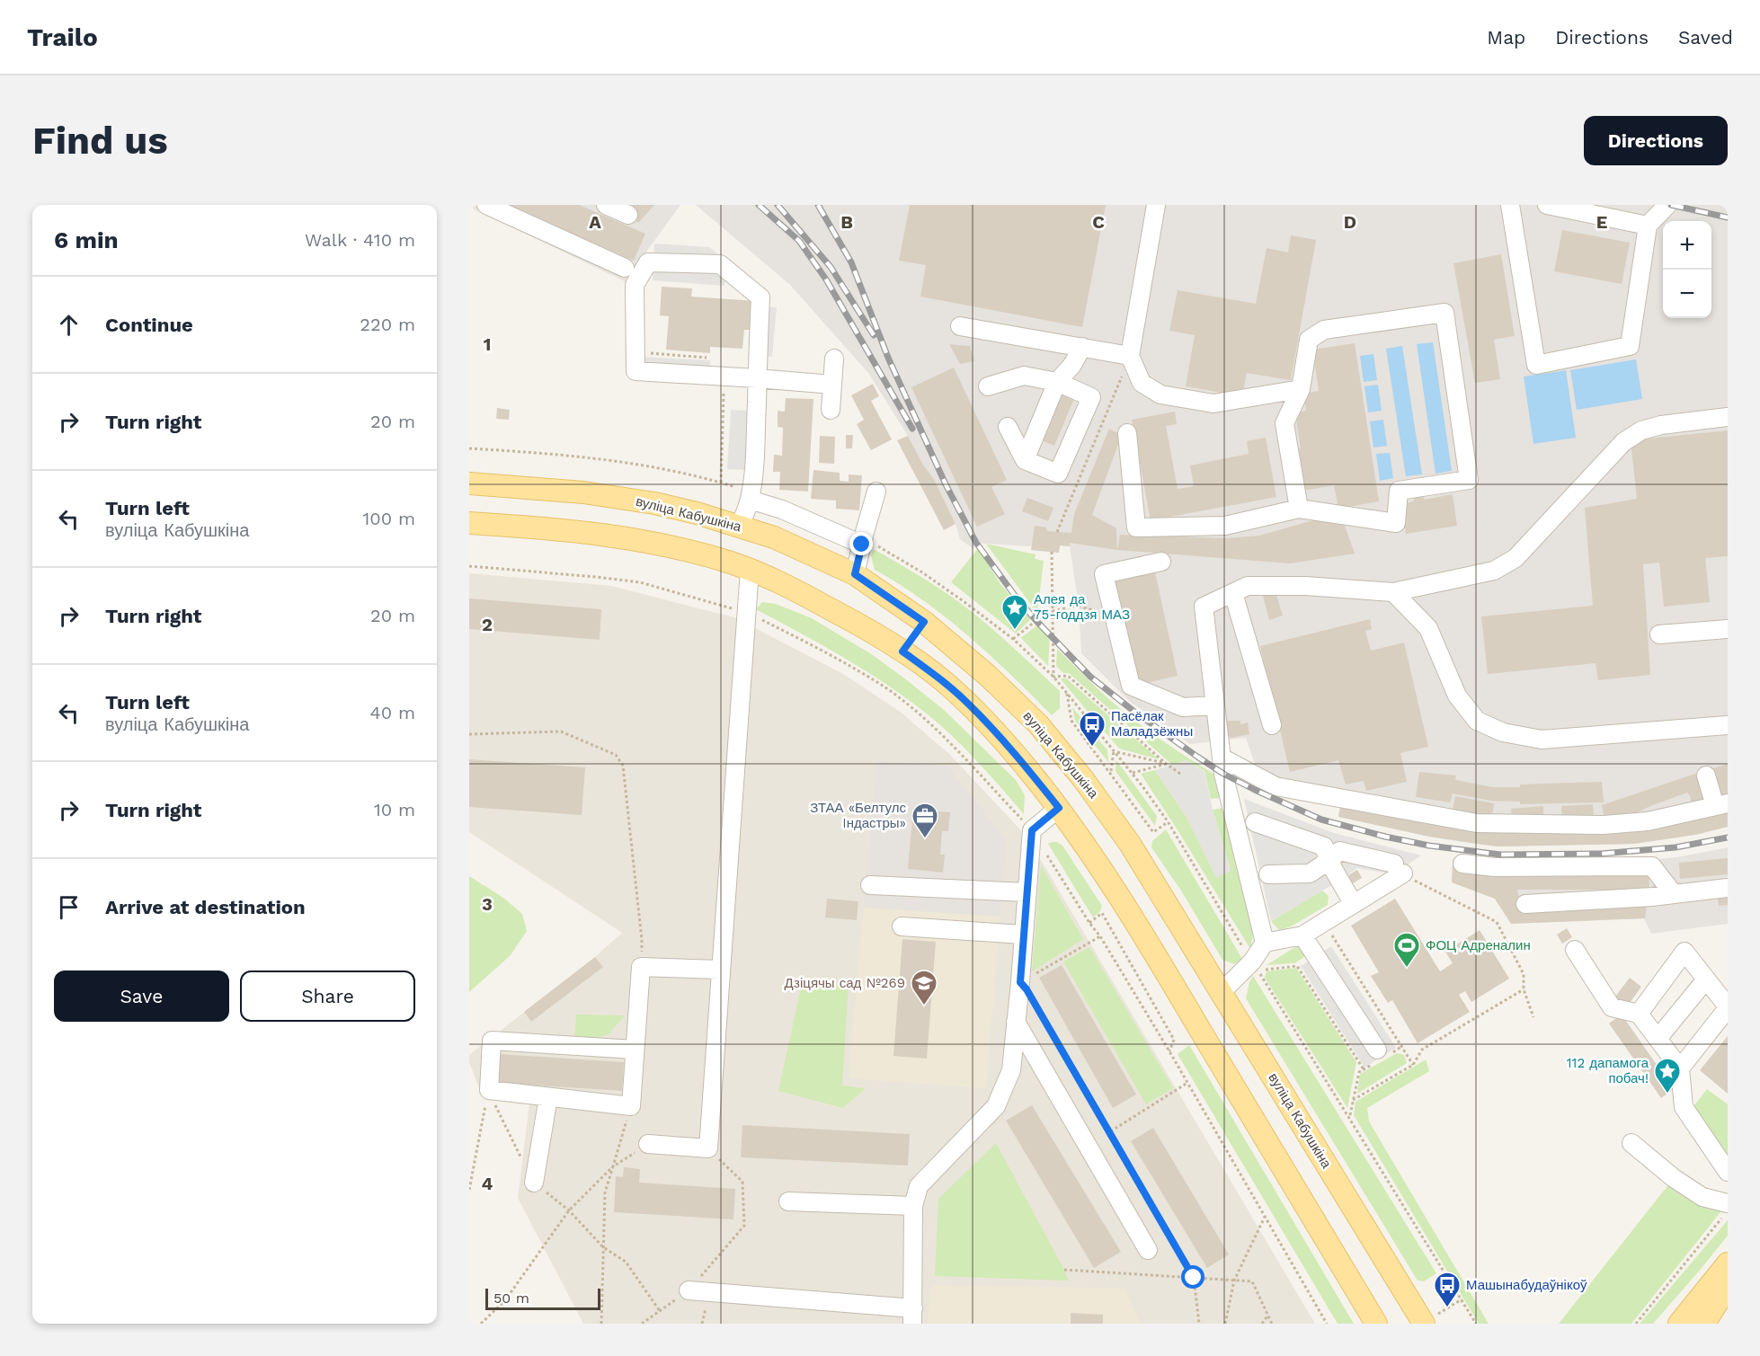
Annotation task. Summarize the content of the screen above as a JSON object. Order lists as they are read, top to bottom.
{
  "streets": {
    "main road": ["вуліца Кабушкіна"]
  },
  "places": {
    "place": ["Алея да 75-годдзя МАЗ", "112 дапамога побач!"],
    "bus stop": ["Пасёлак Маладзёжны", "Машынабудаўнікоў"],
    "office": ["ЗТАА «Белтулс Iндастры»"],
    "sports": ["ФОЦ Адреналин"],
    "school or university": ["Дзіцячы сад №269"]
  },
  "scale_bar": "50 m",
  "page": {
    "header": "Trailo",
    "nav": ["Map", "Directions", "Saved"],
    "buttons": [
      "Directions",
      ["Save", "Share"]
    ],
    "title": "Find us",
    "heading": ["6 min", "Walk · 410 m"],
    "map_buttons": ["+", "−"],
    "list": [
      ["Continue", "220 m"],
      ["Turn right", "20 m"],
      ["Turn left", "вуліца Кабушкіна", "100 m"],
      ["Turn right", "20 m"],
      ["Turn left", "вуліца Кабушкіна", "40 m"],
      ["Turn right", "10 m"],
      "Arrive at destination"
    ],
    "scale": "50 m"
  },
  "grid": {
    "columns": [
      "A",
      "B",
      "C",
      "D",
      "E"
    ],
    "rows": [
      "1",
      "2",
      "3",
      "4"
    ]
  }
}
